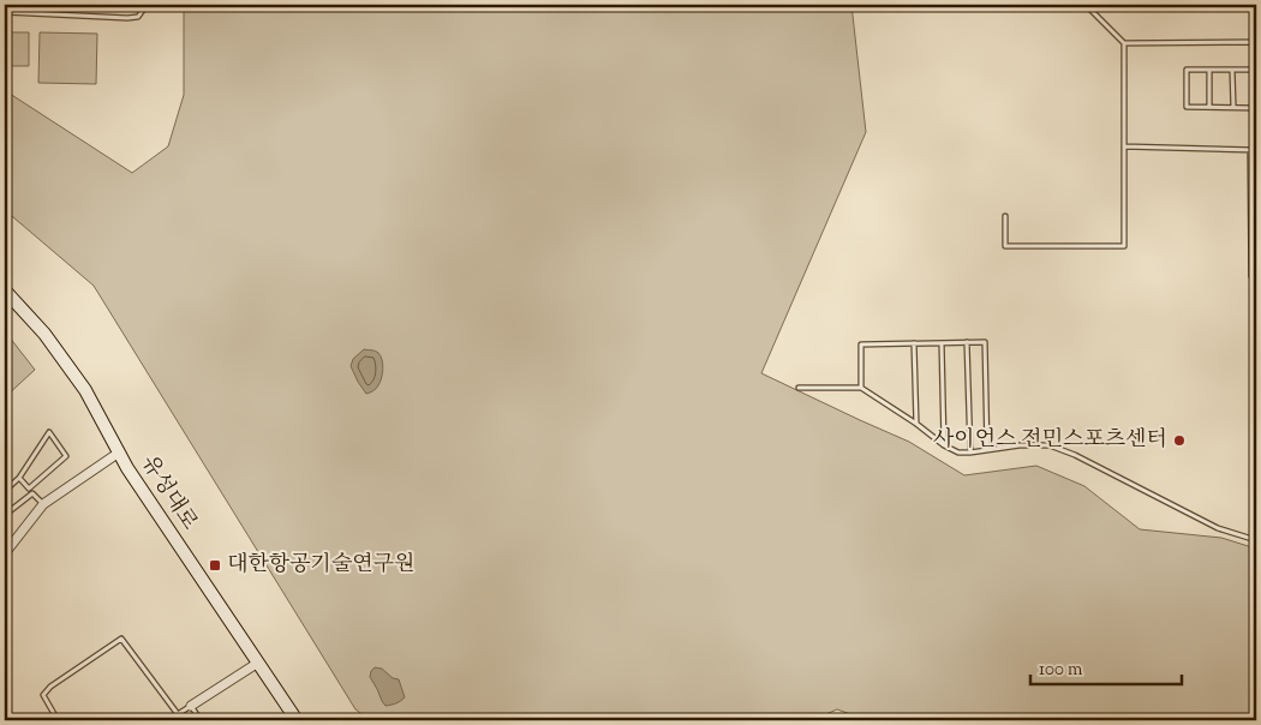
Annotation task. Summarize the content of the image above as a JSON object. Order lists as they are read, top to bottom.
{
  "streets": {
    "main road": ["유성대로"]
  },
  "places": {
    "other": ["사이언스 전민스포츠센터"],
    "transit": ["대한항공기술연구원"]
  },
  "scale_bar": "100 m"
}
